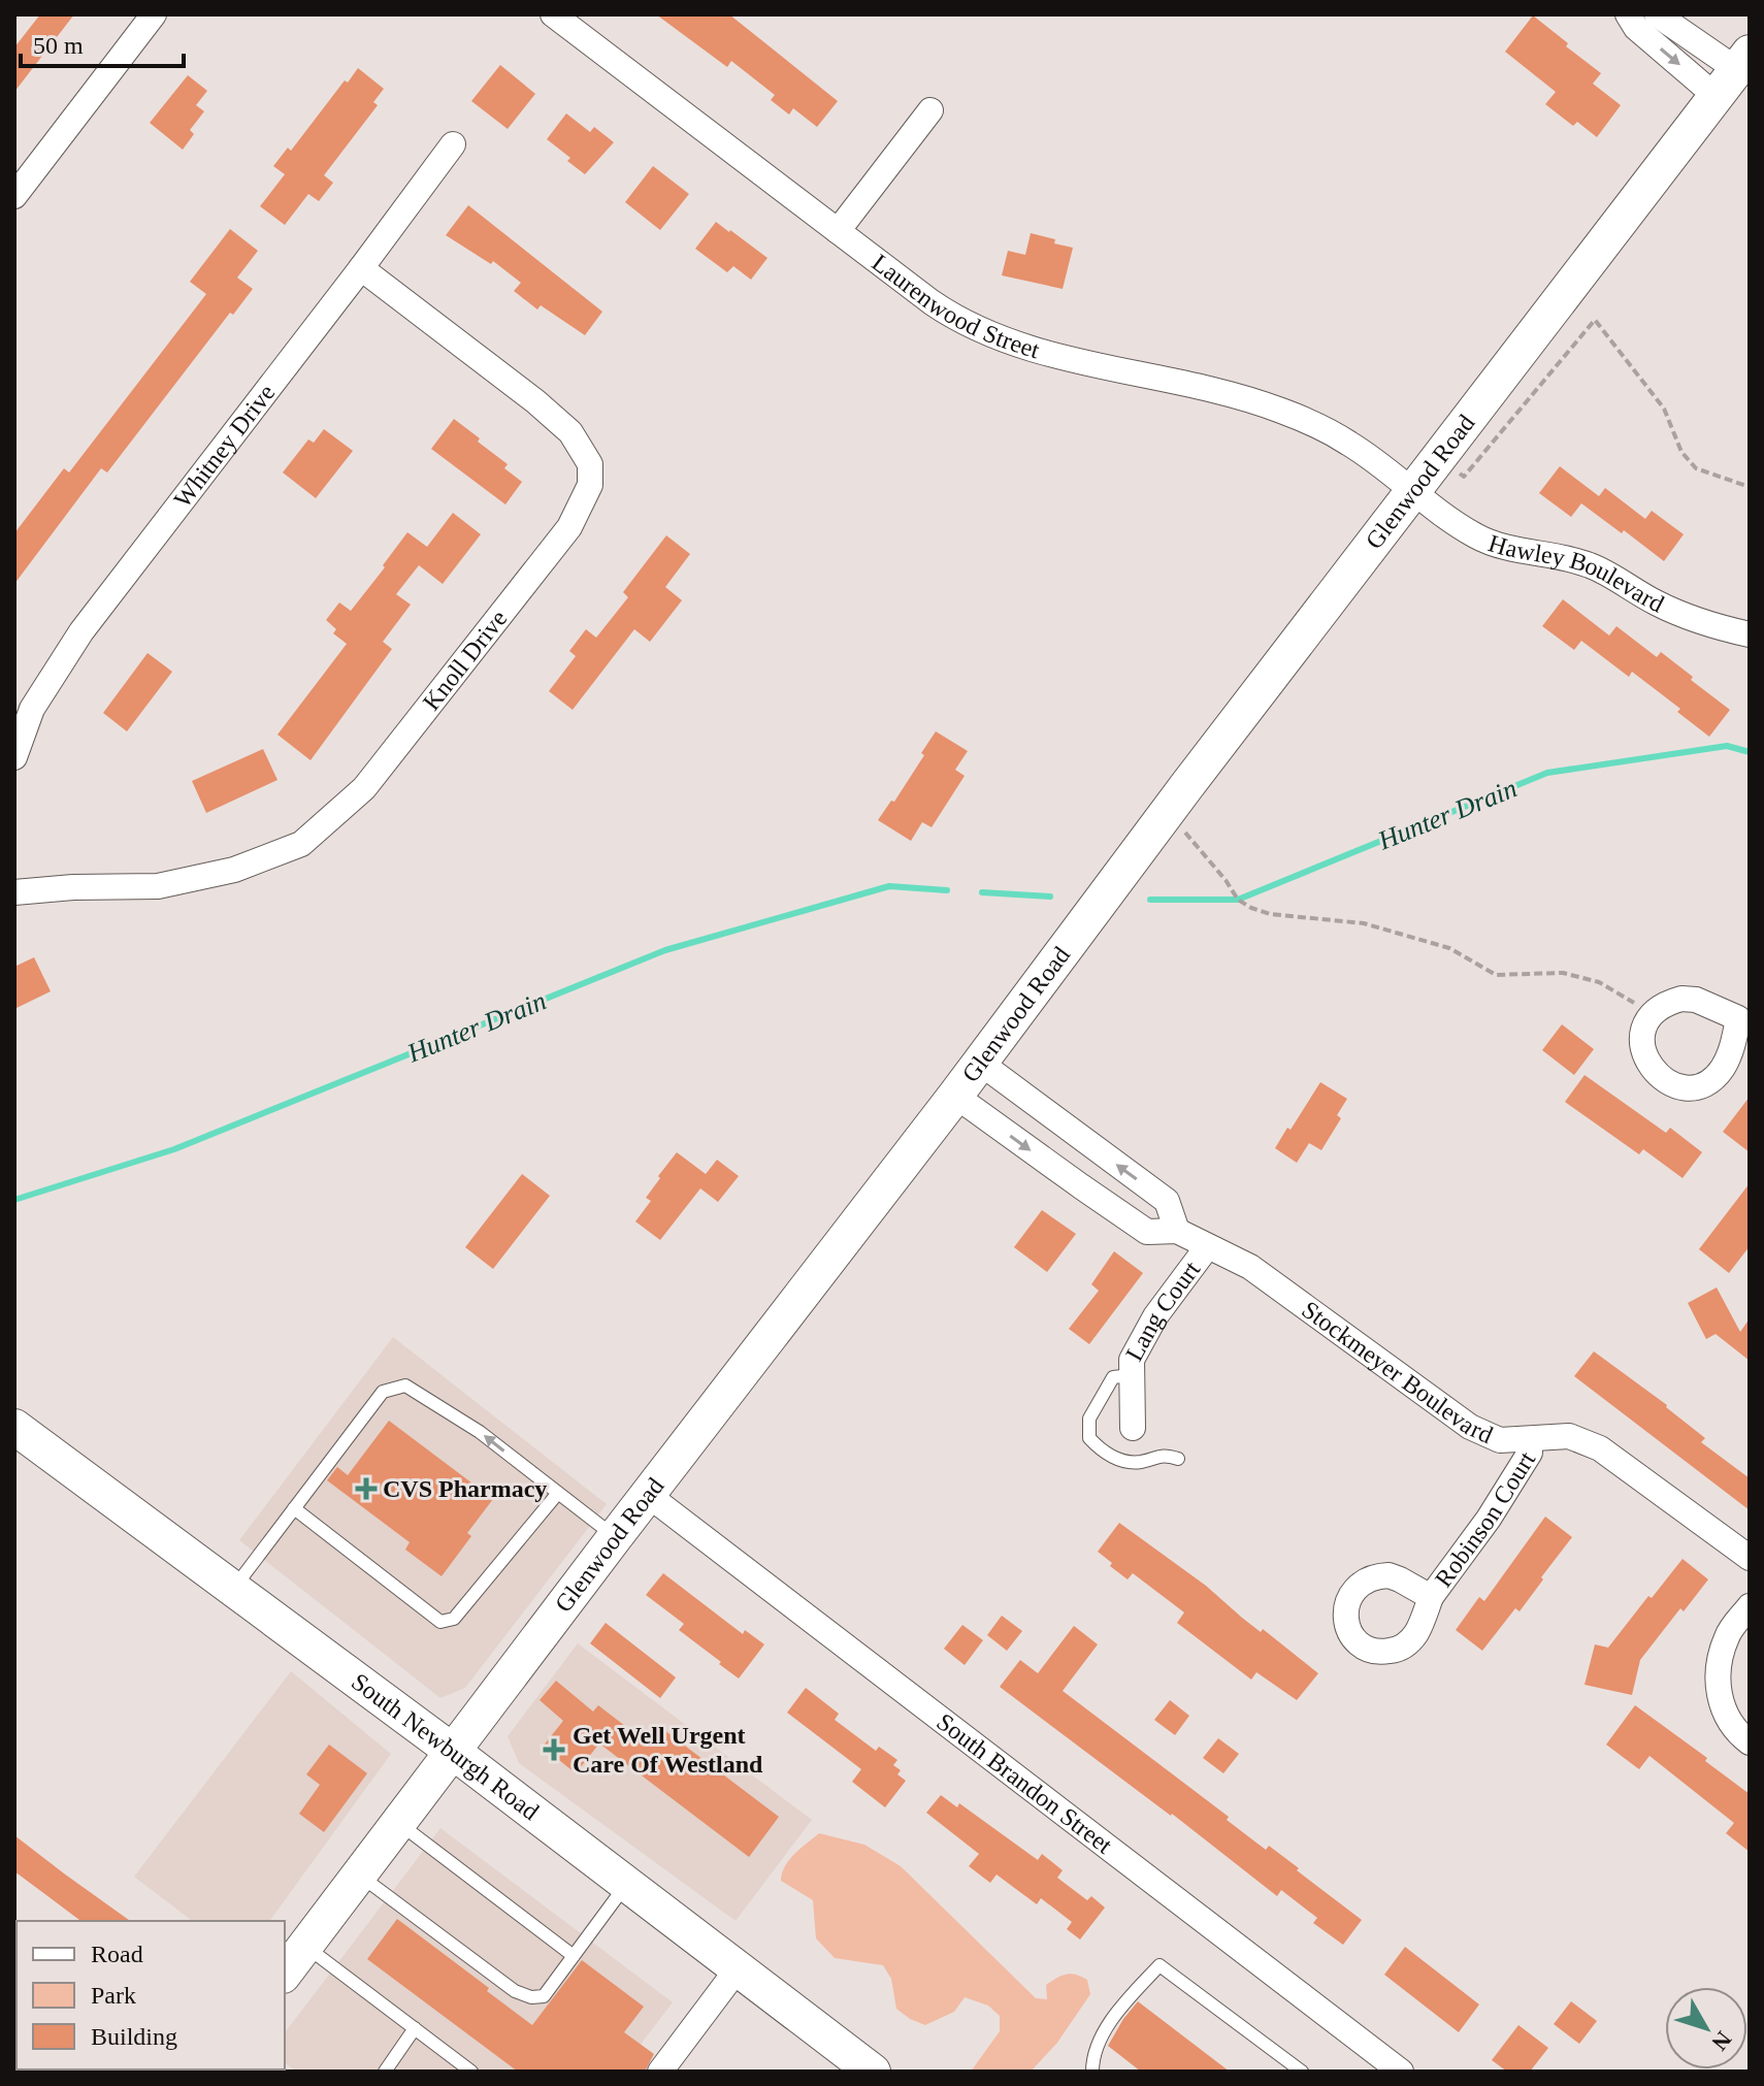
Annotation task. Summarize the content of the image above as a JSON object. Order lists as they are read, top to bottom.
{
  "streets": {
    "street": [
      "Laurenwood Street",
      "Whitney Drive",
      "Glenwood Road",
      "Hawley Boulevard",
      "Knoll Drive",
      "Lang Court",
      "Stockmeyer Boulevard",
      "Robinson Court",
      "South Newburgh Road",
      "South Brandon Street"
    ]
  },
  "crossings": [
    ["Laurenwood Street", "Glenwood Road"],
    ["Laurenwood Street", "Hawley Boulevard"],
    ["Whitney Drive", "Knoll Drive"],
    ["Glenwood Road", "Hawley Boulevard"],
    ["Glenwood Road", "Stockmeyer Boulevard"],
    ["Glenwood Road", "South Newburgh Road"],
    ["Glenwood Road", "South Brandon Street"],
    ["Lang Court", "Stockmeyer Boulevard"],
    ["Stockmeyer Boulevard", "Robinson Court"]
  ],
  "water": ["Hunter Drain"],
  "places": {
    "health": ["CVS Pharmacy", "Get Well Urgent Care Of Westland"]
  },
  "legend": ["Road", "Park", "Building"],
  "scale_bar": "50 m",
  "north": "bottom right"
}
